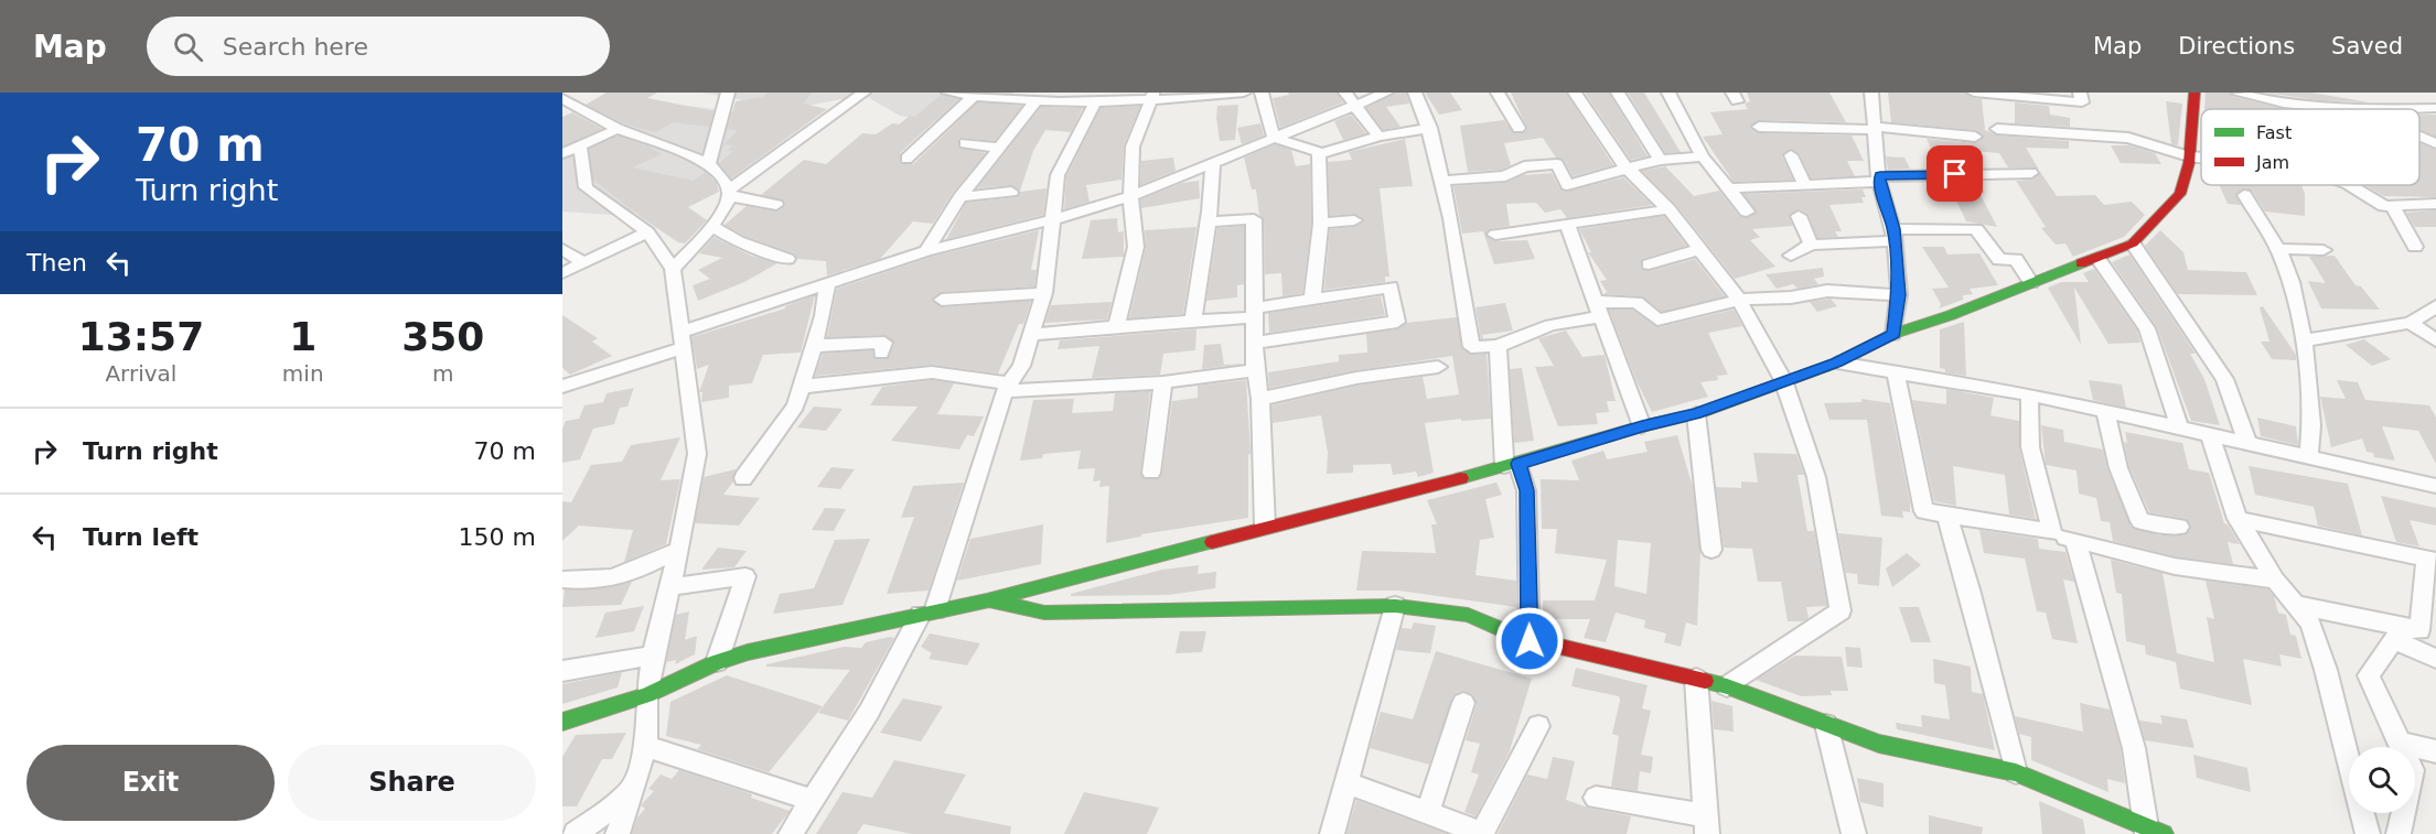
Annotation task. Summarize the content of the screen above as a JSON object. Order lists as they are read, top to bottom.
{
  "legend": ["Fast", "Jam"],
  "page": {
    "header": "Map",
    "search": "Search here",
    "nav": ["Map", "Directions", "Saved"],
    "turn": ["70 m", "Turn right"],
    "then": "Then",
    "eta": [
      "13:57",
      "Arrival",
      "1",
      "min",
      "350",
      "m"
    ],
    "list": [
      {
        "name": "Turn right",
        "value": "70 m"
      },
      {
        "name": "Turn left",
        "value": "150 m"
      }
    ],
    "buttons": ["Exit", "Share"]
  }
}
